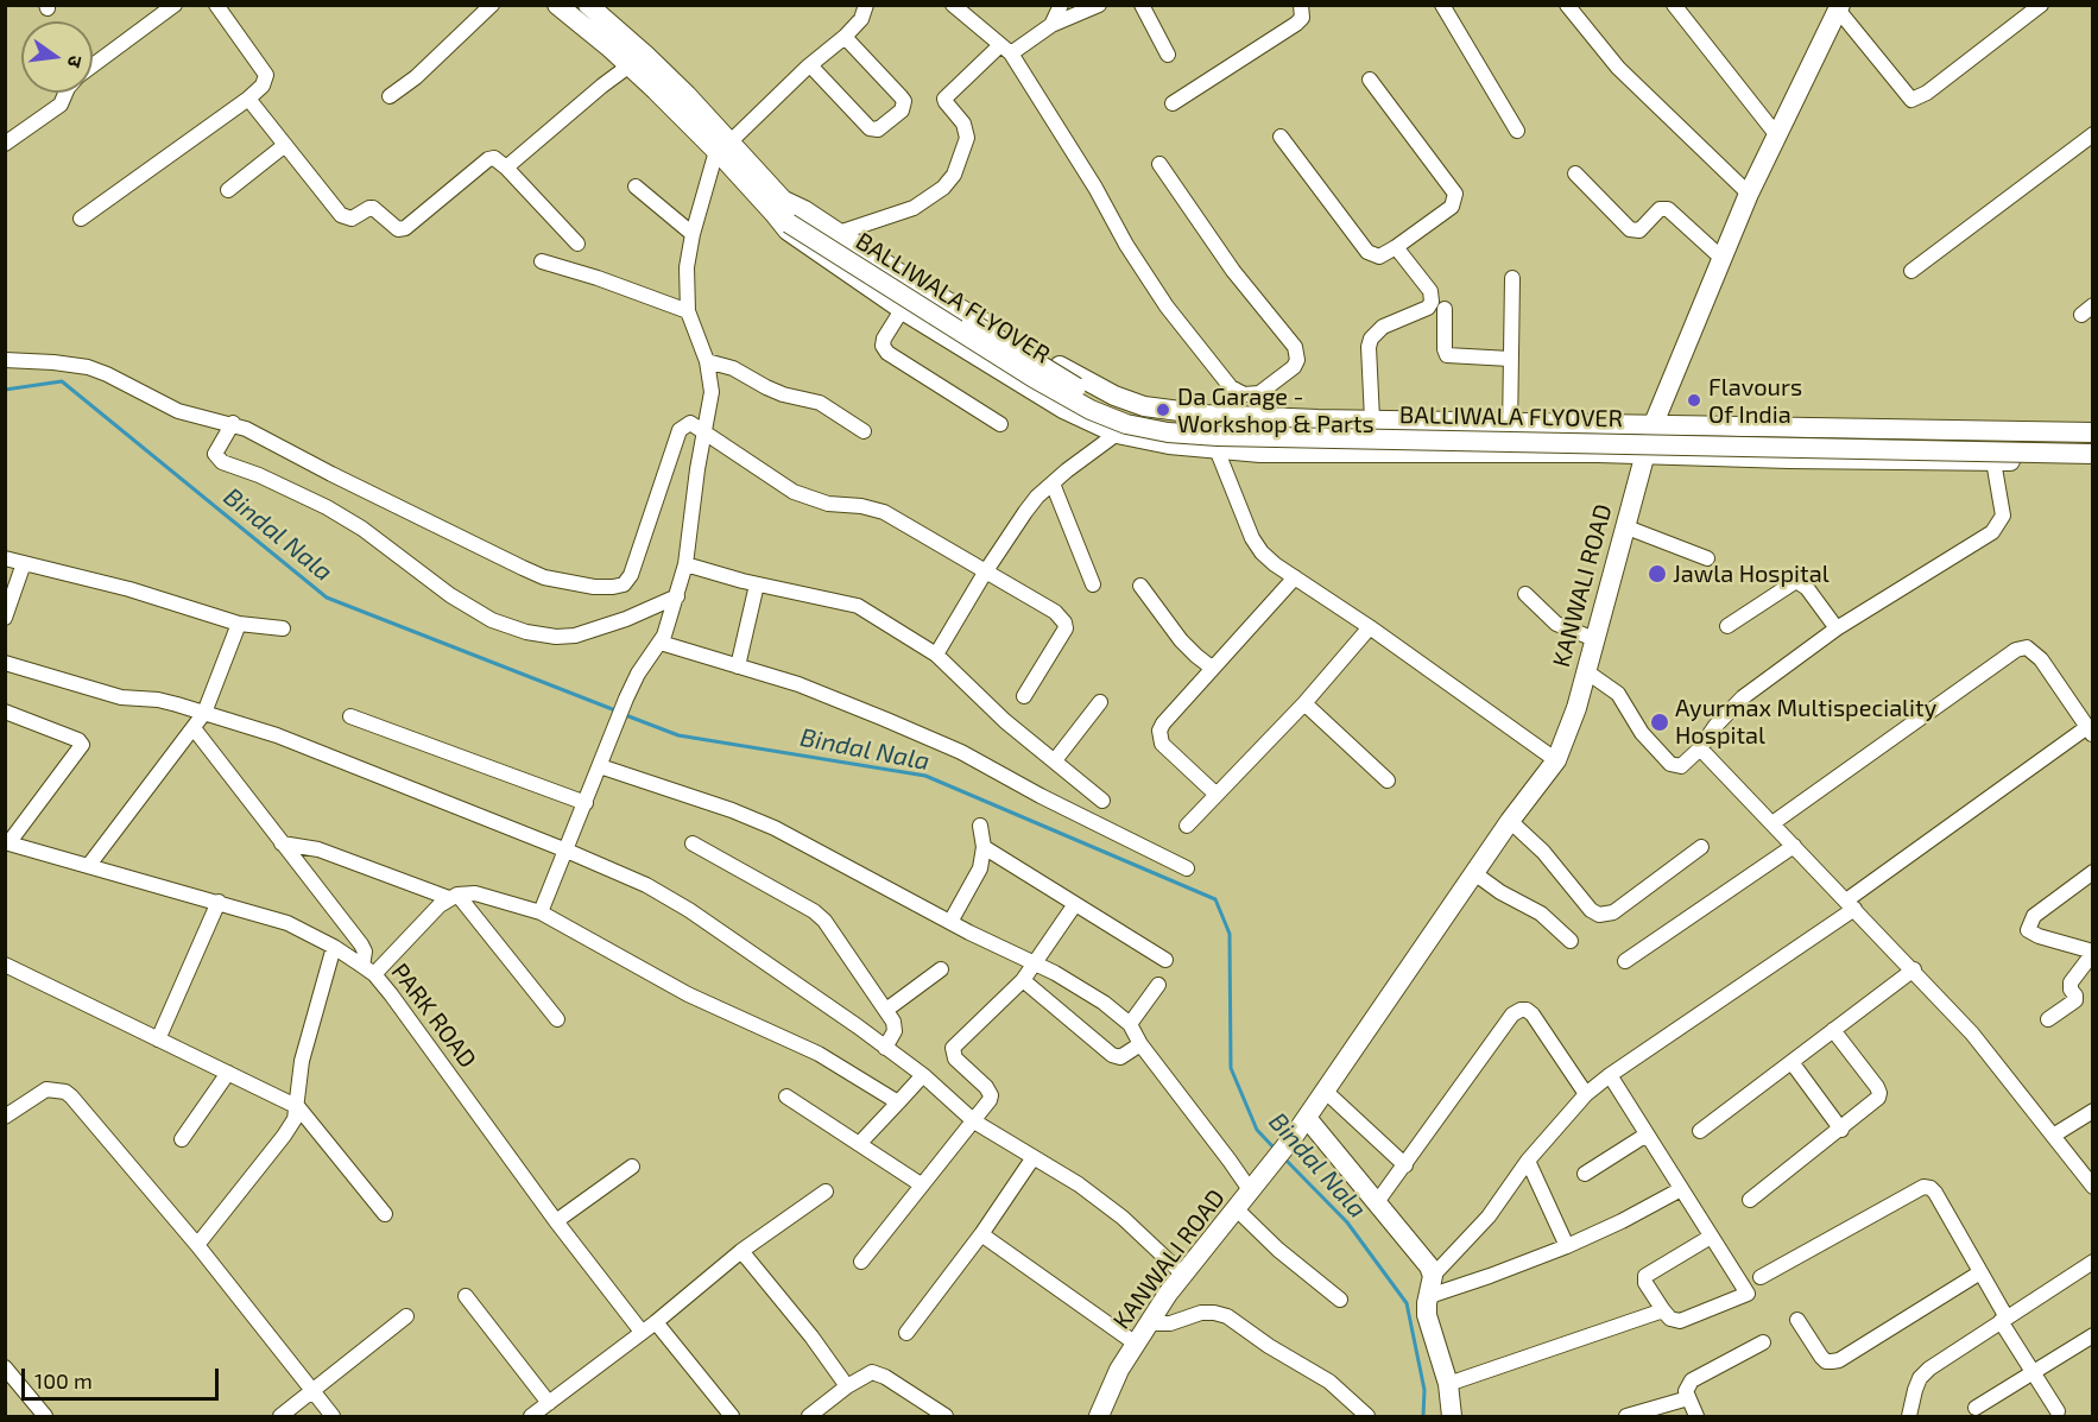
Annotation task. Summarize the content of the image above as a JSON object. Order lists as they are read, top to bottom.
{
  "streets": {
    "street": ["BALLIWALA FLYOVER", "KANWALI ROAD", "PARK ROAD"]
  },
  "water": ["Bindal Nala"],
  "places": [
    "Flavours Of India",
    "Da Garage - Workshop & Parts",
    "Jawla Hospital",
    "Ayurmax Multispeciality Hospital"
  ],
  "scale_bar": "100 m",
  "north": "right"
}
